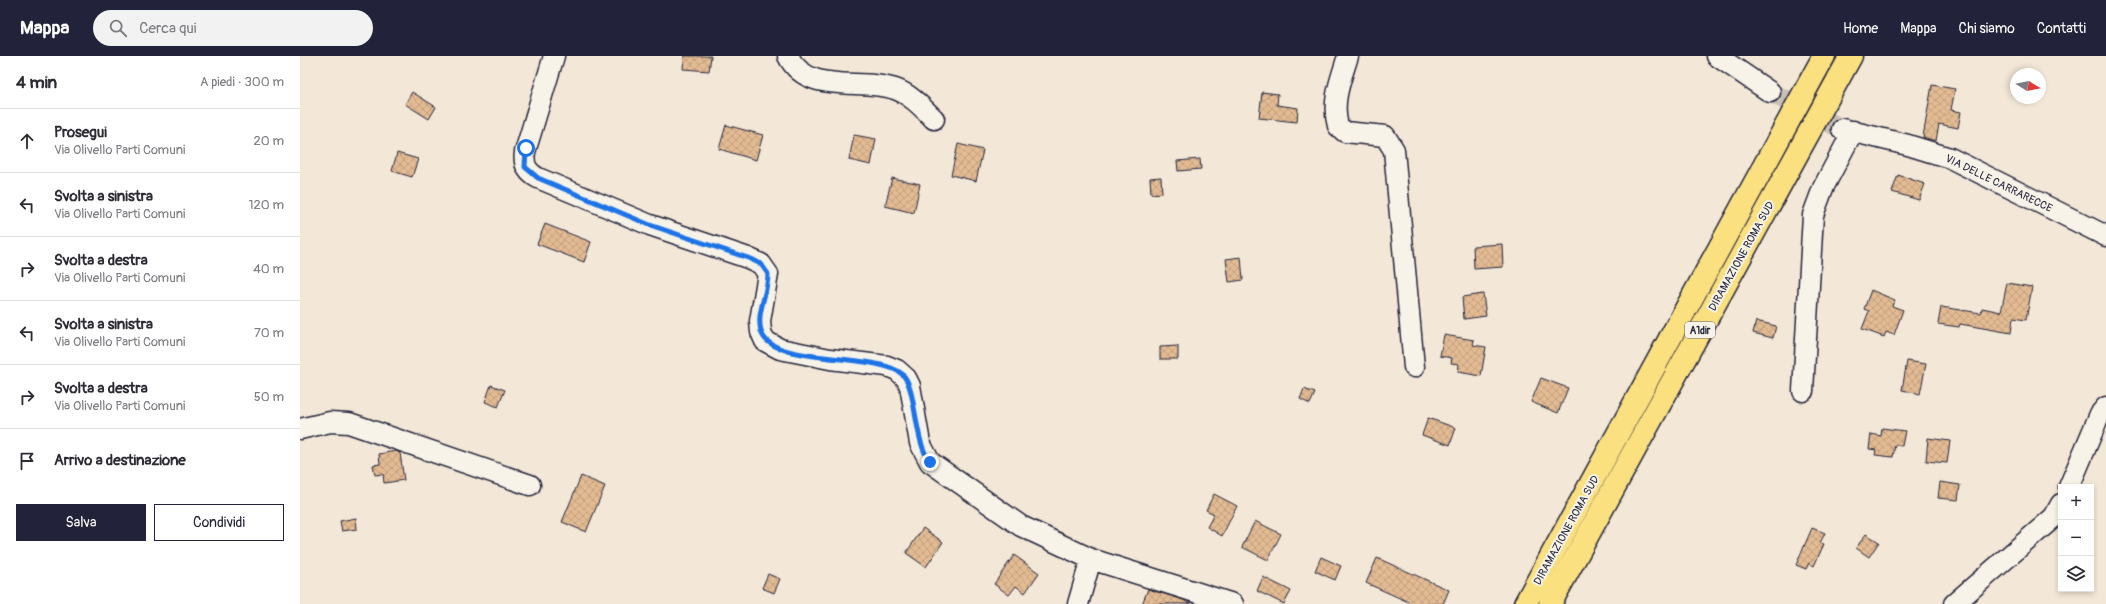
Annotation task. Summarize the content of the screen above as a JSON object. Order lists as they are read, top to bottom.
{
  "streets": {
    "highway": ["DIRAMAZIONE ROMA SUD", "A1dir"],
    "street": ["VIA DELLE CARRARECCE"]
  },
  "north": "right",
  "page": {
    "header": "Mappa",
    "search": "Cerca qui",
    "nav": [
      "Home",
      "Mappa",
      "Chi siamo",
      "Contatti"
    ],
    "heading": ["4 min", "A piedi · 300 m"],
    "list": [
      ["Prosegui", "Via Olivello Parti Comuni", "20 m"],
      ["Svolta a sinistra", "Via Olivello Parti Comuni", "120 m"],
      ["Svolta a destra", "Via Olivello Parti Comuni", "40 m"],
      ["Svolta a sinistra", "Via Olivello Parti Comuni", "70 m"],
      ["Svolta a destra", "Via Olivello Parti Comuni", "50 m"],
      "Arrivo a destinazione"
    ],
    "map_buttons": ["+", "−"],
    "buttons": ["Salva", "Condividi"]
  }
}
